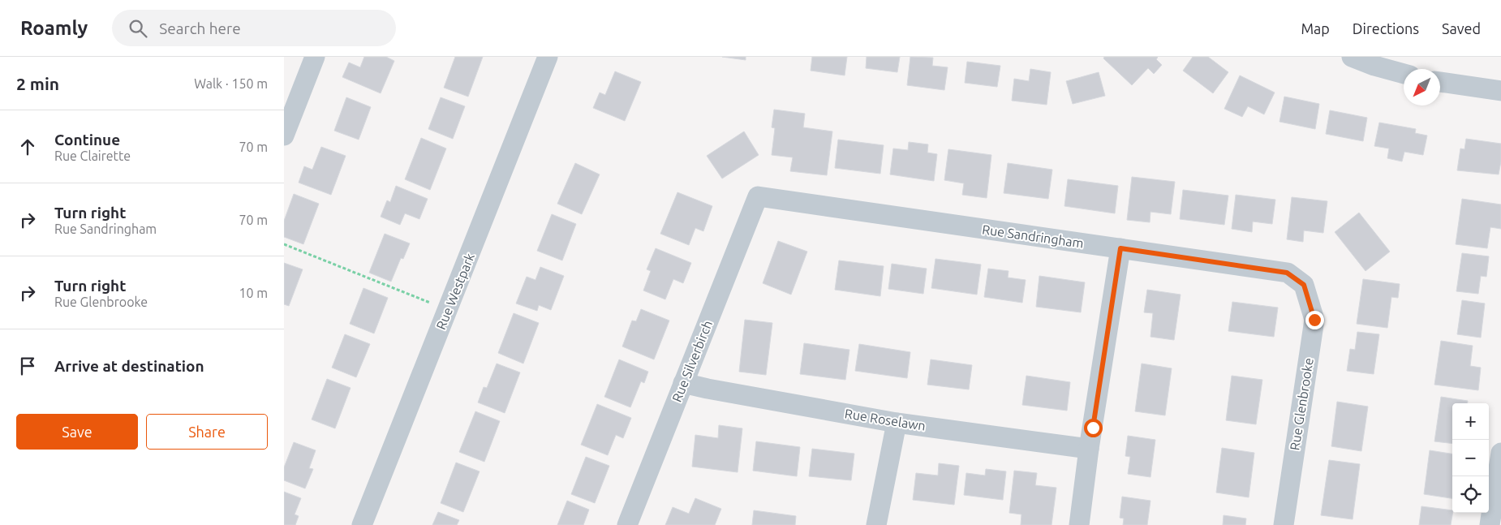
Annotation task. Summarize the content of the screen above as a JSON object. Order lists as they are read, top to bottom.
{
  "streets": {
    "street": [
      "Rue Sandringham",
      "Rue Westpark",
      "Rue Silverbirch",
      "Rue Glenbrooke",
      "Rue Roselawn"
    ]
  },
  "crossings": [
    ["Rue Sandringham", "Rue Silverbirch"],
    ["Rue Sandringham", "Rue Glenbrooke"],
    ["Rue Silverbirch", "Rue Roselawn"]
  ],
  "north": "bottom left",
  "page": {
    "header": "Roamly",
    "search": "Search here",
    "nav": ["Map", "Directions", "Saved"],
    "heading": ["2 min", "Walk · 150 m"],
    "list": [
      ["Continue", "Rue Clairette", "70 m"],
      ["Turn right", "Rue Sandringham", "70 m"],
      ["Turn right", "Rue Glenbrooke", "10 m"],
      "Arrive at destination"
    ],
    "buttons": ["Save", "Share"],
    "map_buttons": ["+", "−"]
  }
}
